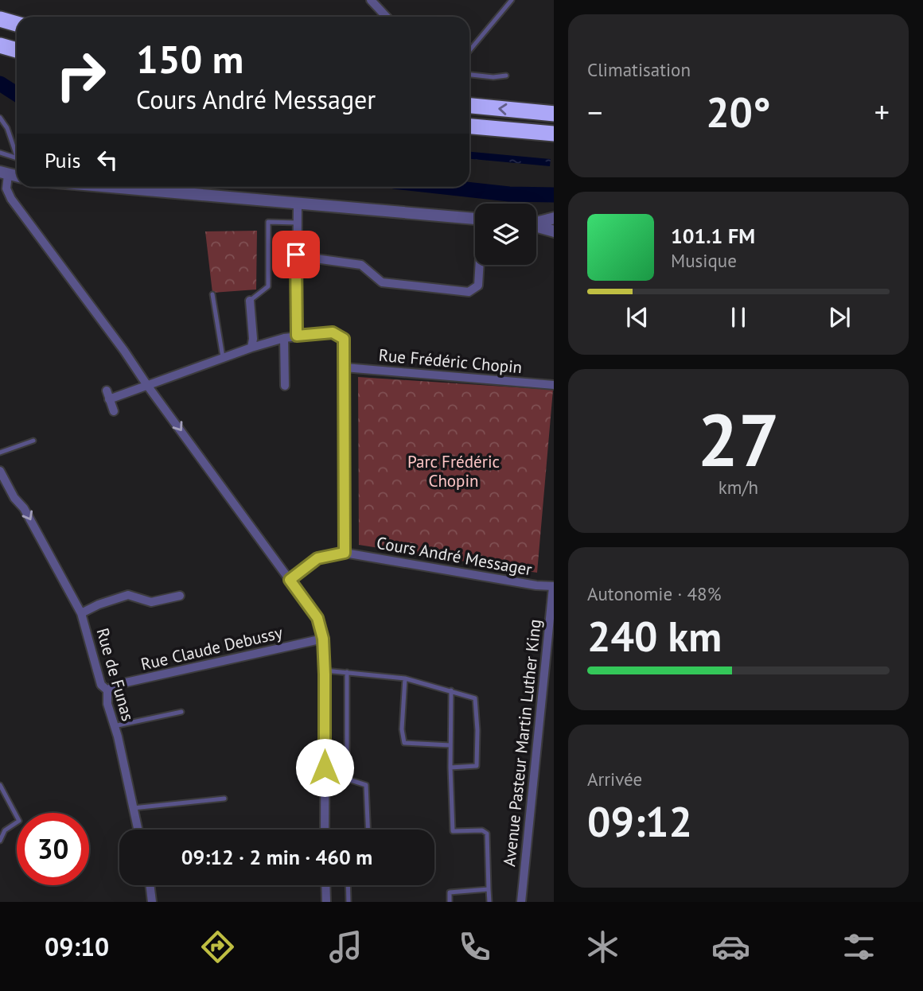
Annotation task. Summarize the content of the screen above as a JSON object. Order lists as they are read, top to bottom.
{
  "streets": {
    "street": [
      "Rue Frédéric Chopin",
      "Cours André Messager",
      "Rue Claude Debussy",
      "Rue de Funas",
      "Avenue Pasteur Martin Luther King"
    ]
  },
  "crossings": [
    ["Cours André Messager", "Avenue Pasteur Martin Luther King"],
    ["Rue Claude Debussy", "Rue de Funas"]
  ],
  "one_way": ["Rue de Funas"],
  "parks": ["Parc Frédéric Chopin"],
  "page": {
    "tile": [
      "Climatisation",
      ["27", "km/h"],
      ["Autonomie · 48%", "240 km"],
      ["Arrivée", "09:12"]
    ],
    "turn": ["150 m", "Cours André Messager"],
    "heat": ["−", "20°", "+"],
    "then": "Puis",
    "song": ["101.1 FM", "Musique"],
    "limit": "30",
    "trip": "09:12 · 2 min · 460 m",
    "tabs": "09:10"
  }
}
